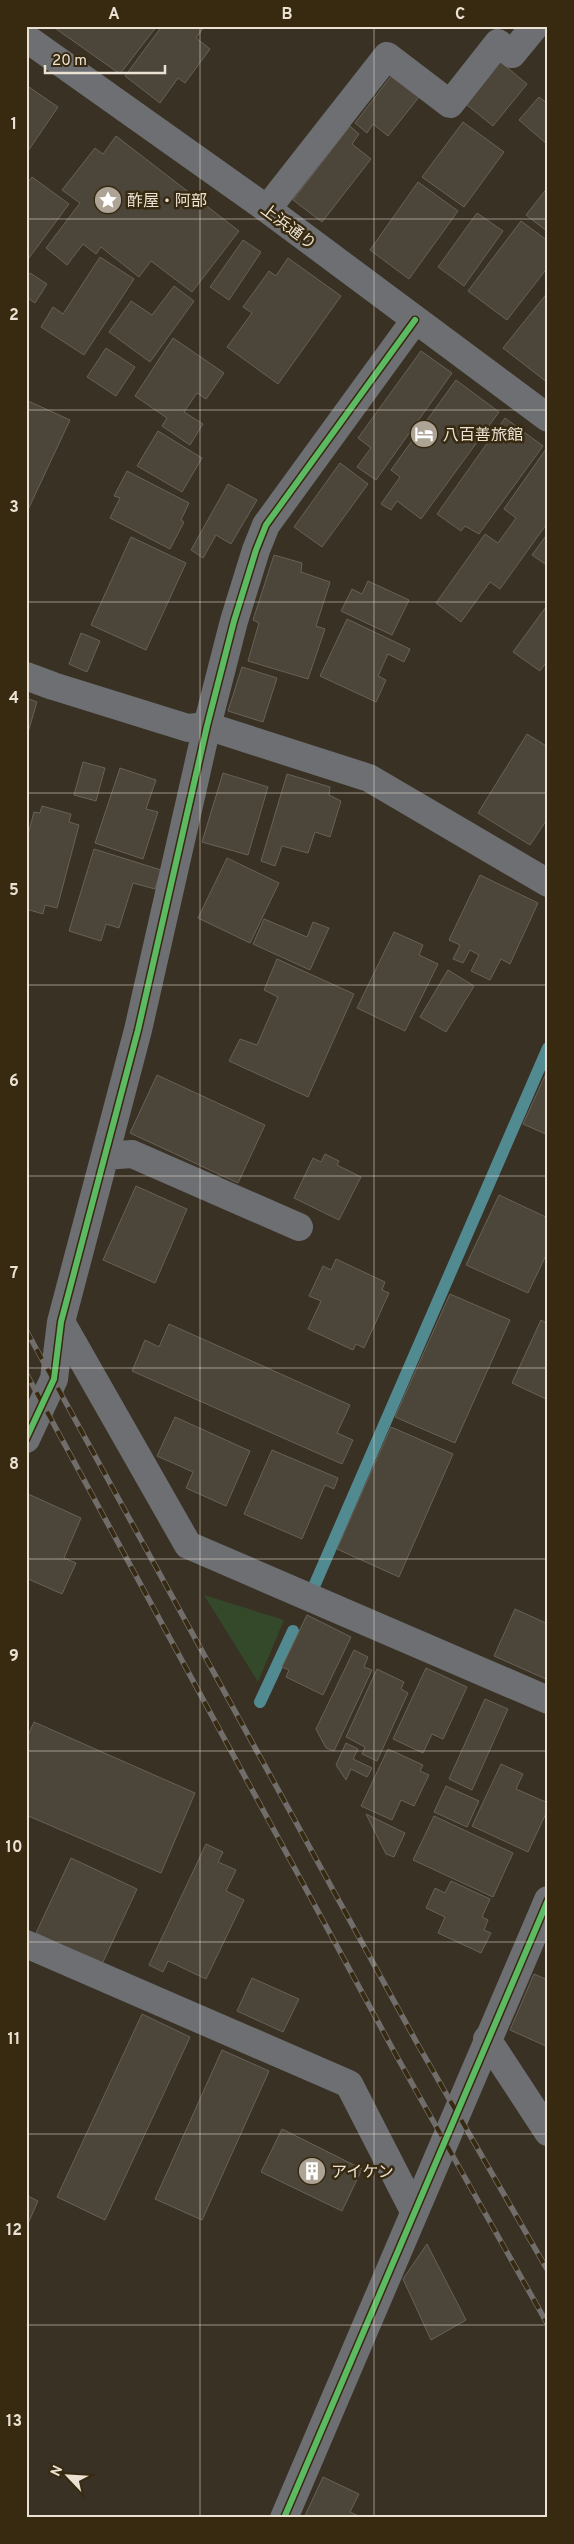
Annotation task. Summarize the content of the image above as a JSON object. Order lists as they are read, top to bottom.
{
  "streets": {
    "street": ["上浜通り"]
  },
  "places": {
    "place": ["酢屋・阿部"],
    "hotel": ["八百善旅館"],
    "building": ["アイケン"]
  },
  "scale_bar": "20 m",
  "north": "top left",
  "grid": {
    "columns": ["A", "B", "C"],
    "rows": [
      "1",
      "2",
      "3",
      "4",
      "5",
      "6",
      "7",
      "8",
      "9",
      "10",
      "11",
      "12",
      "13"
    ]
  }
}
